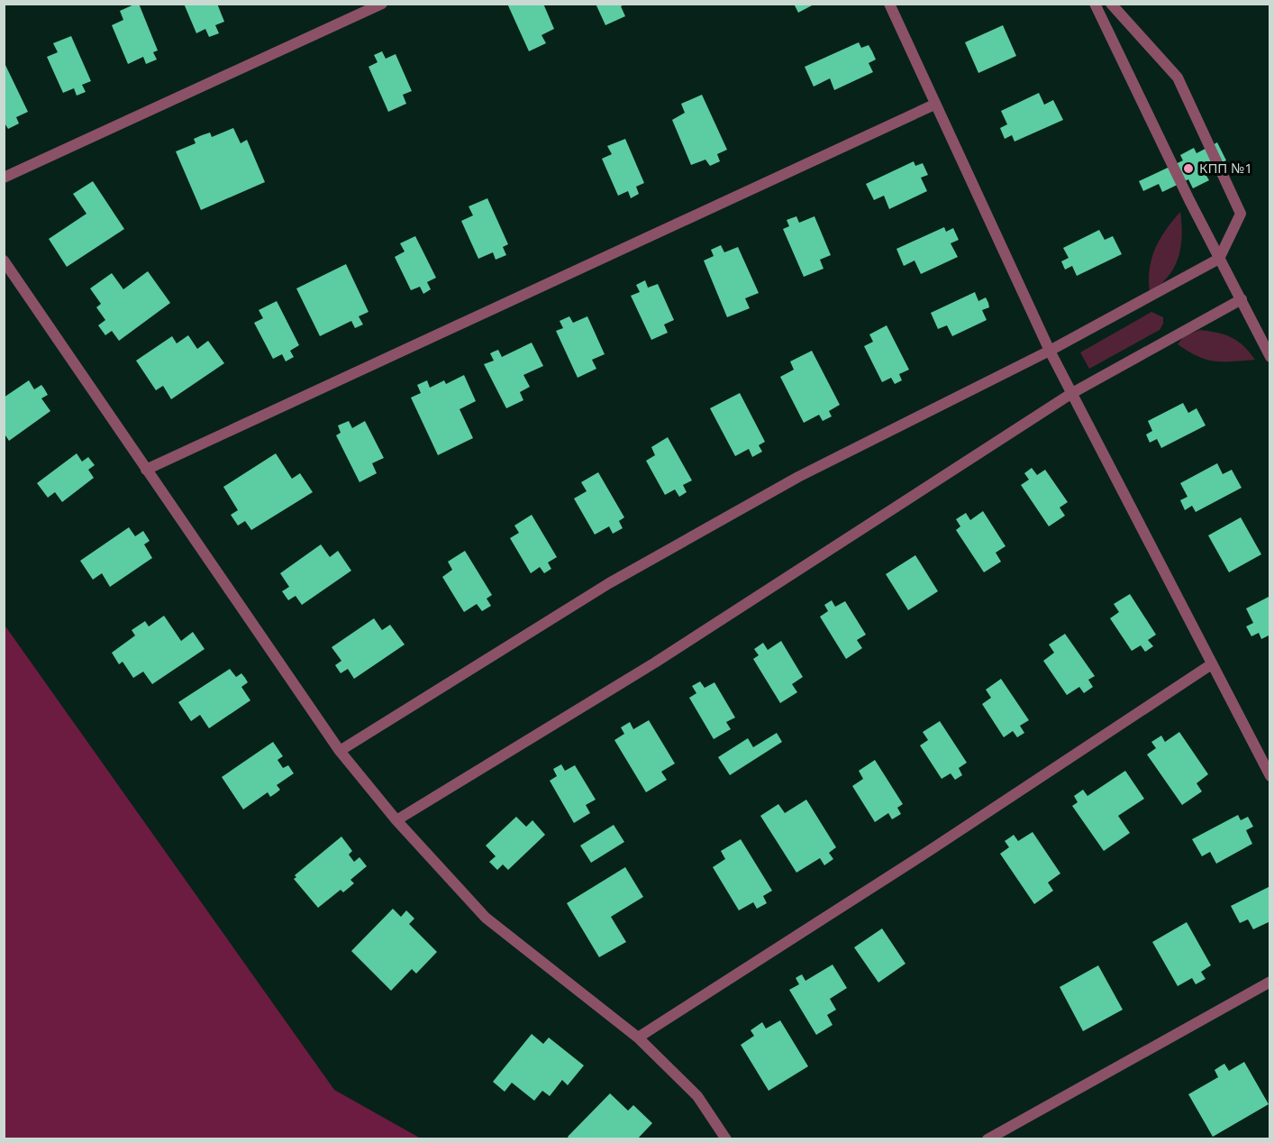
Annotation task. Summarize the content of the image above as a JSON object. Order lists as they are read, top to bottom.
{
  "places": ["КПП №1"]
}
